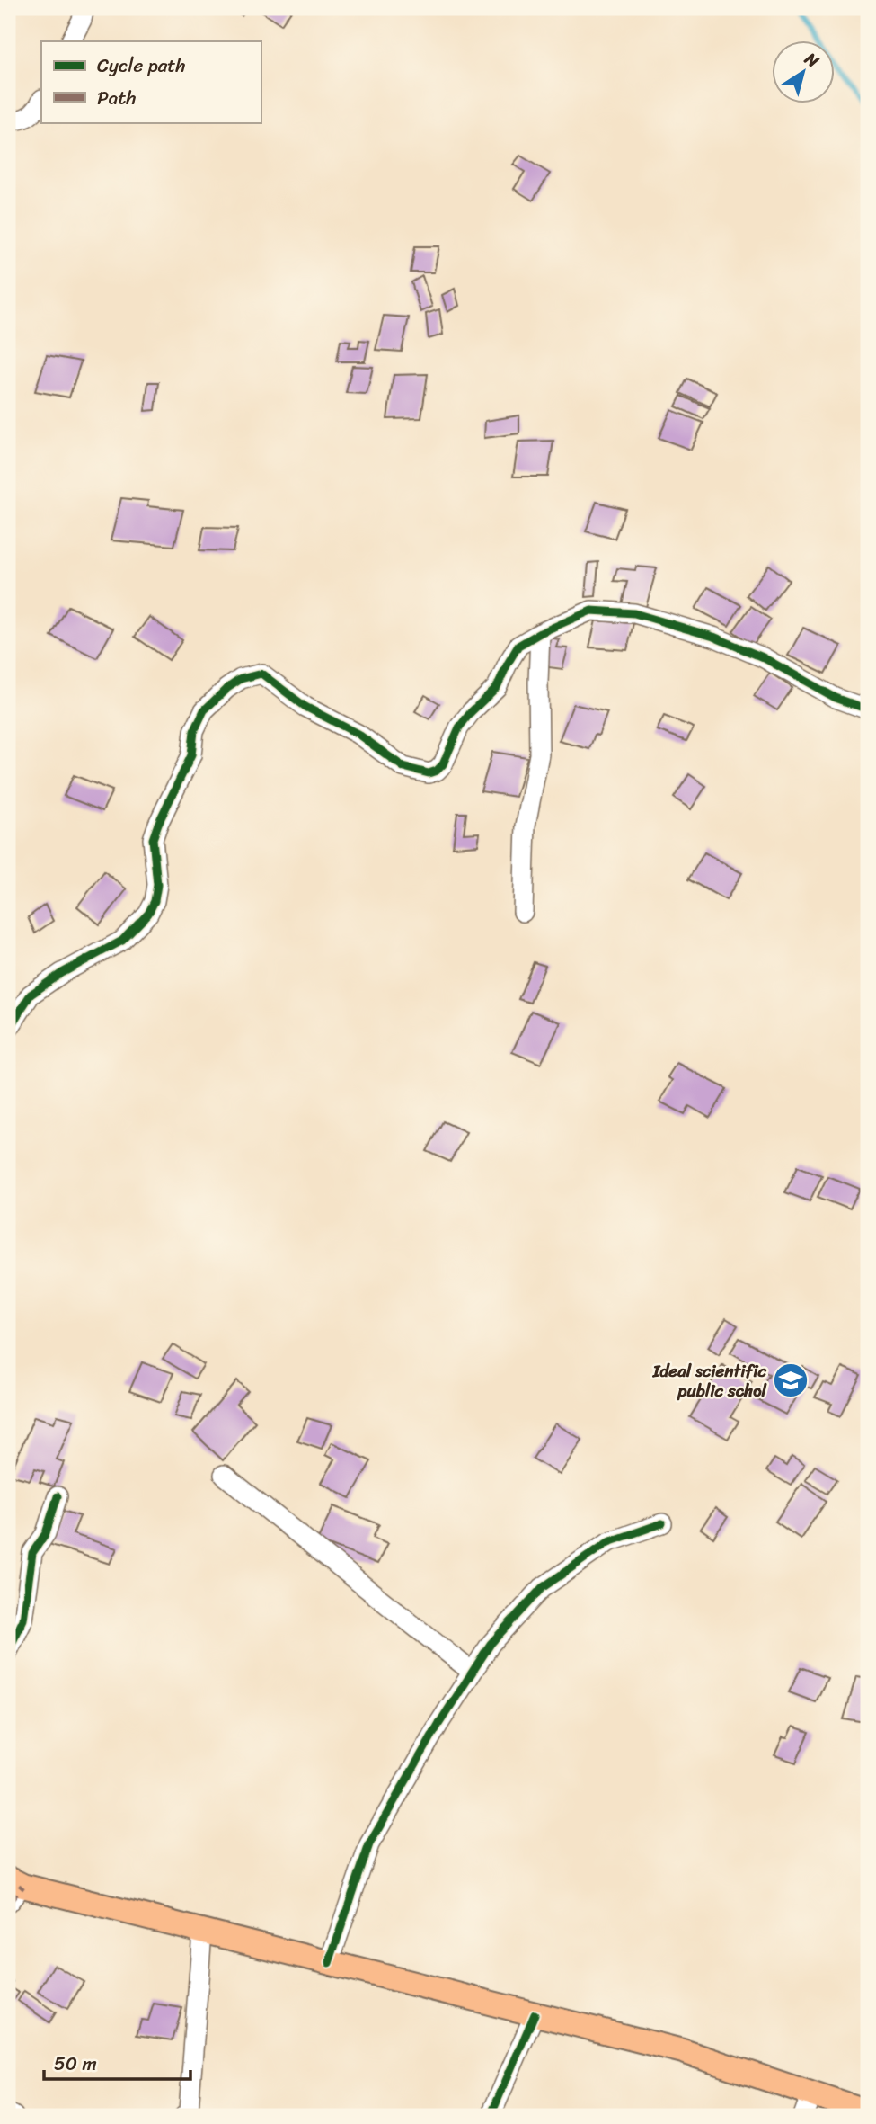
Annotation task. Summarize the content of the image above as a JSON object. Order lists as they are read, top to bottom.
{
  "places": {
    "school or university": ["Ideal scientific public schol"]
  },
  "legend": ["Cycle path", "Path"],
  "scale_bar": "50 m",
  "north": "top right"
}
